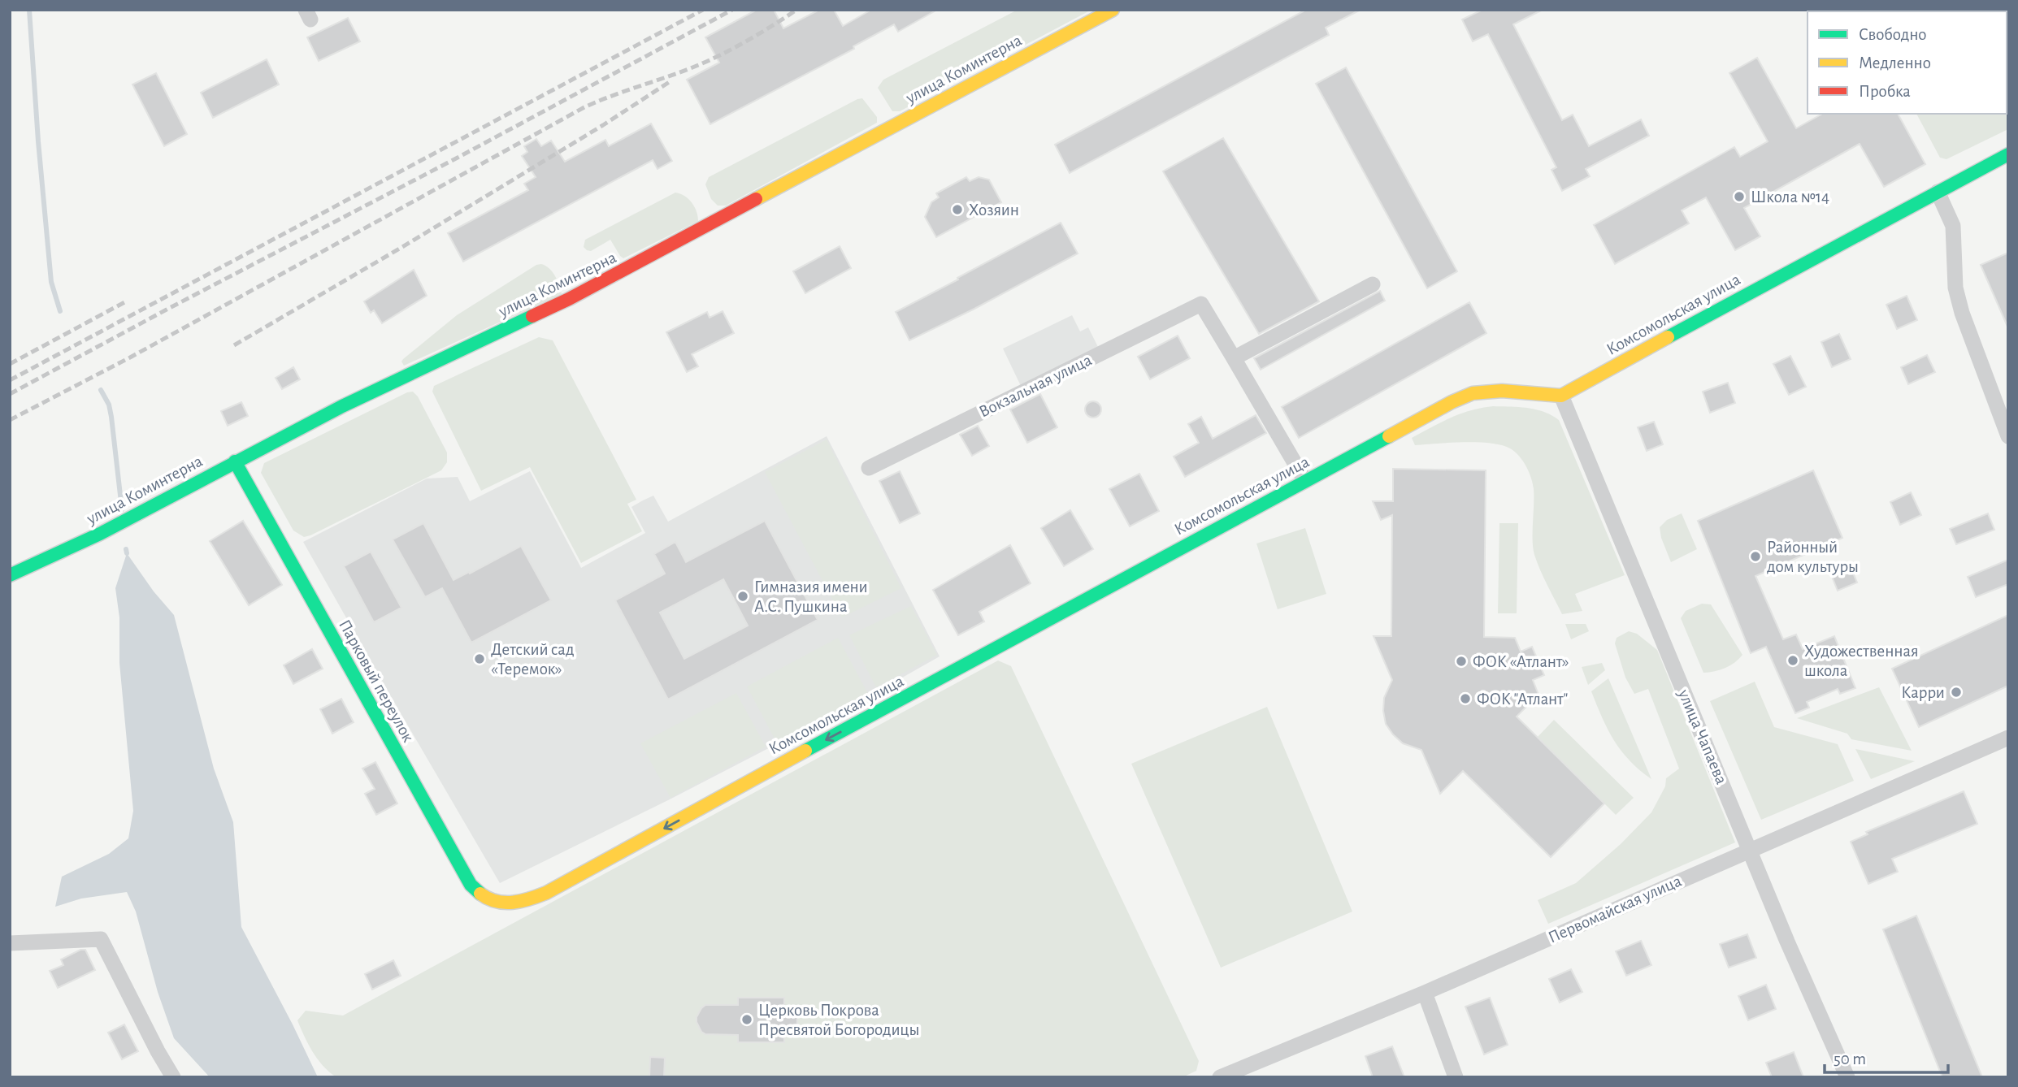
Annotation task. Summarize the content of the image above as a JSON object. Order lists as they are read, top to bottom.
{
  "streets": {
    "street": [
      "улица Коминтерна",
      "Комсомольская улица",
      "Вокзальная улица",
      "Парковый переулок",
      "улица Чапаева",
      "Первомайская улица"
    ]
  },
  "crossings": [
    ["улица Коминтерна", "Парковый переулок"],
    ["Комсомольская улица", "Парковый переулок"],
    ["Комсомольская улица", "улица Чапаева"],
    ["улица Чапаева", "Первомайская улица"]
  ],
  "one_way": ["Комсомольская улица"],
  "places": [
    "Школа №14",
    "Хозяин",
    "Районный дом культуры",
    "Гимназия имени А.С. Пушкина",
    "Детский сад «Теремок»",
    "Художественная школа",
    "ФОК «Атлант»",
    "Карри",
    "ФОК \"Атлант\"",
    "Церковь Покрова Пресвятой Богородицы"
  ],
  "legend": ["Свободно", "Медленно", "Пробка"],
  "scale_bar": "50 m"
}
